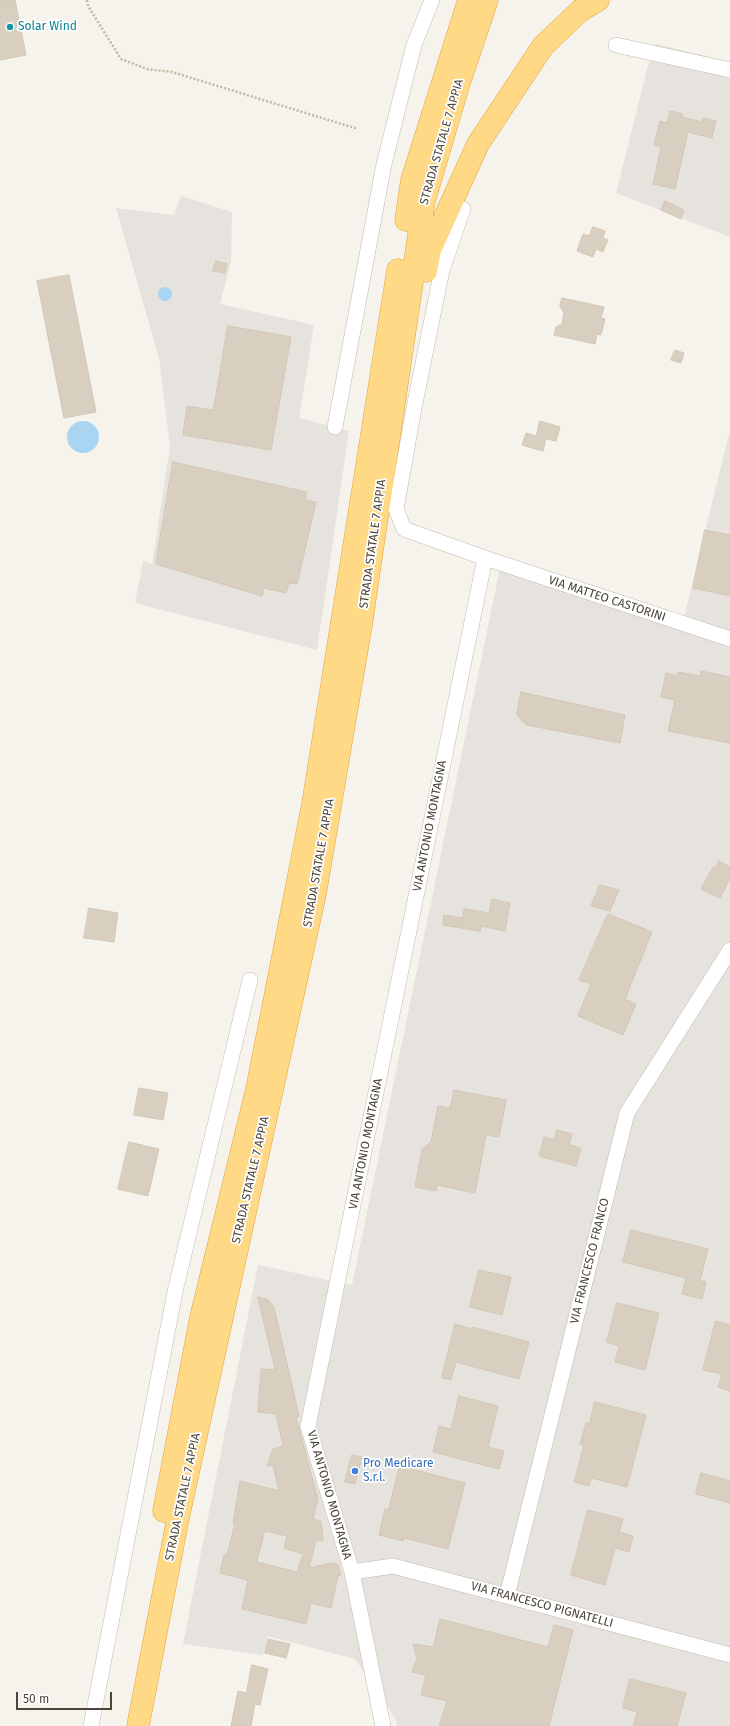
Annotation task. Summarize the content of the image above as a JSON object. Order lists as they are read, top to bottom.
{
  "streets": {
    "highway": ["STRADA STATALE 7 APPIA"],
    "street": [
      "VIA MATTEO CASTORINI",
      "VIA ANTONIO MONTAGNA",
      "VIA FRANCESCO FRANCO",
      "VIA FRANCESCO PIGNATELLI"
    ]
  },
  "crossings": [
    ["VIA MATTEO CASTORINI", "VIA ANTONIO MONTAGNA"],
    ["VIA ANTONIO MONTAGNA", "VIA FRANCESCO PIGNATELLI"],
    ["VIA FRANCESCO FRANCO", "VIA FRANCESCO PIGNATELLI"]
  ],
  "places": ["Solar Wind", "Pro Medicare S.r.l."],
  "scale_bar": "50 m"
}
